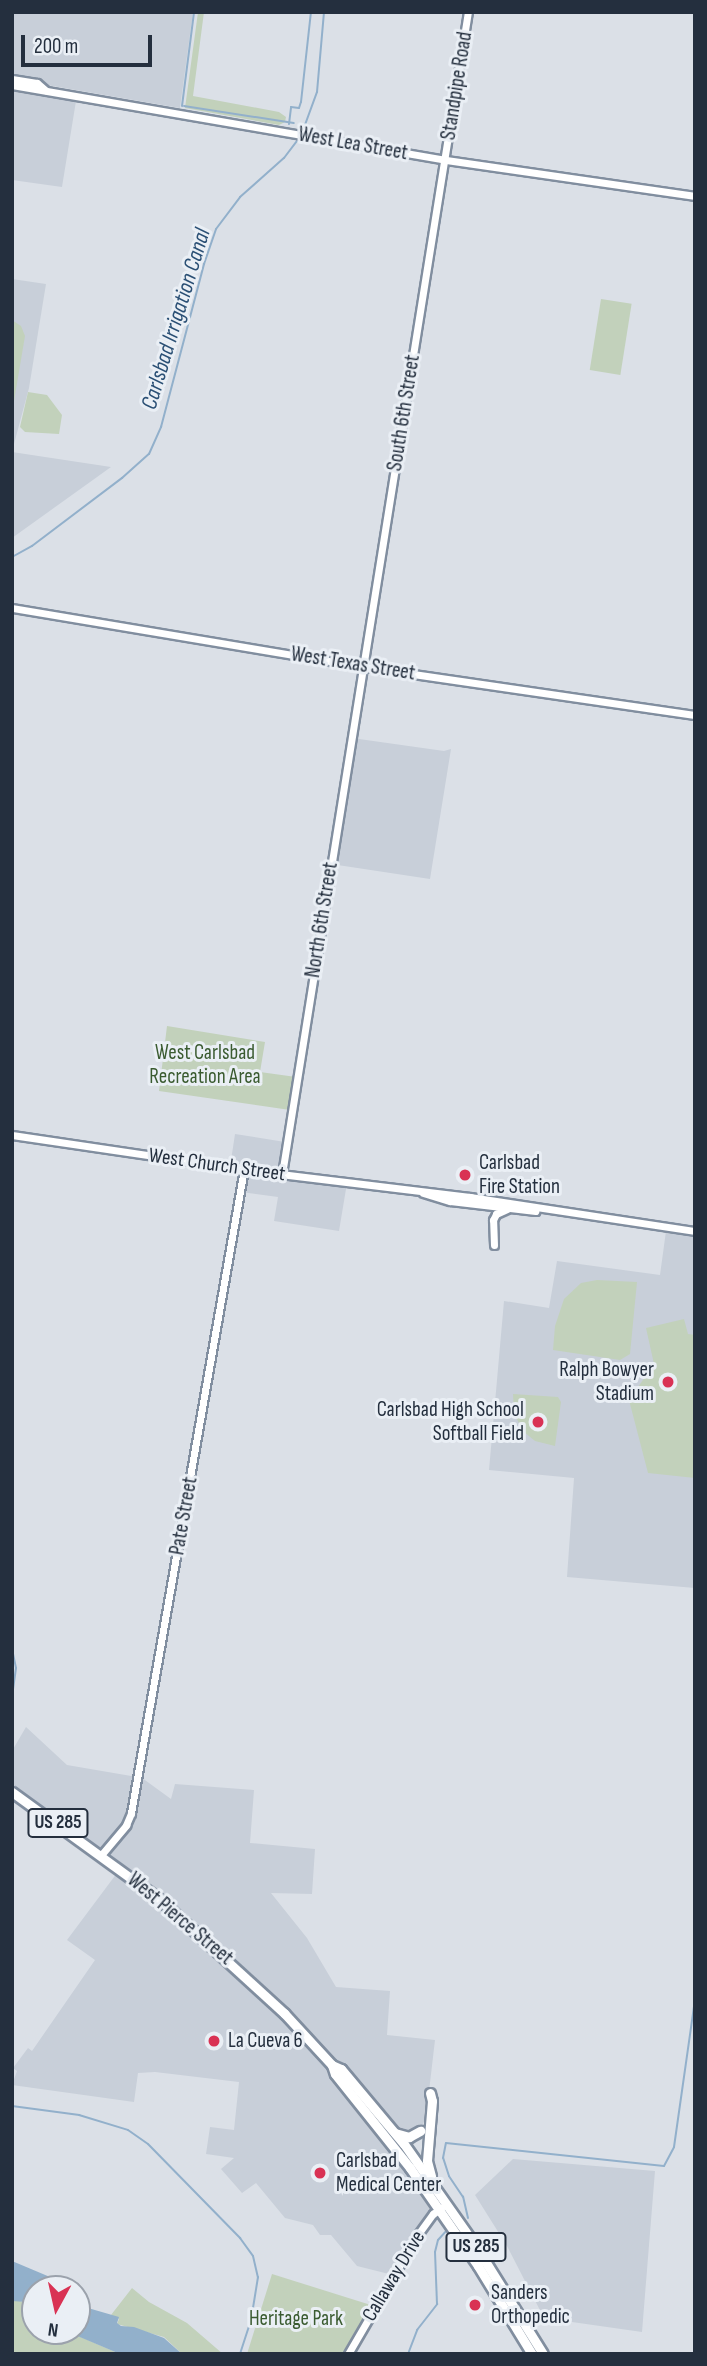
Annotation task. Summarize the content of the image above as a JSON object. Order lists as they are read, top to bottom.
{
  "streets": {
    "highway": ["US 285", "West Pierce Street"],
    "street": [
      "Standpipe Road",
      "West Lea Street",
      "South 6th Street",
      "West Texas Street",
      "North 6th Street",
      "West Church Street",
      "Pate Street",
      "Callaway Drive"
    ]
  },
  "crossings": [
    ["Standpipe Road", "West Lea Street"],
    ["Standpipe Road", "South 6th Street"],
    ["West Lea Street", "South 6th Street"],
    ["South 6th Street", "West Texas Street"],
    ["South 6th Street", "North 6th Street"],
    ["West Texas Street", "North 6th Street"],
    ["North 6th Street", "West Church Street"],
    ["West Church Street", "Pate Street"],
    ["Pate Street", "West Pierce Street"],
    ["West Pierce Street", "Callaway Drive"]
  ],
  "water": ["Carlsbad Irrigation Canal"],
  "parks": ["West Carlsbad Recreation Area", "Heritage Park"],
  "places": [
    "Carlsbad Fire Station",
    "Ralph Bowyer Stadium",
    "Carlsbad High School Softball Field",
    "La Cueva 6",
    "Carlsbad Medical Center",
    "Sanders Orthopedic"
  ],
  "scale_bar": "200 m",
  "north": "bottom"
}
